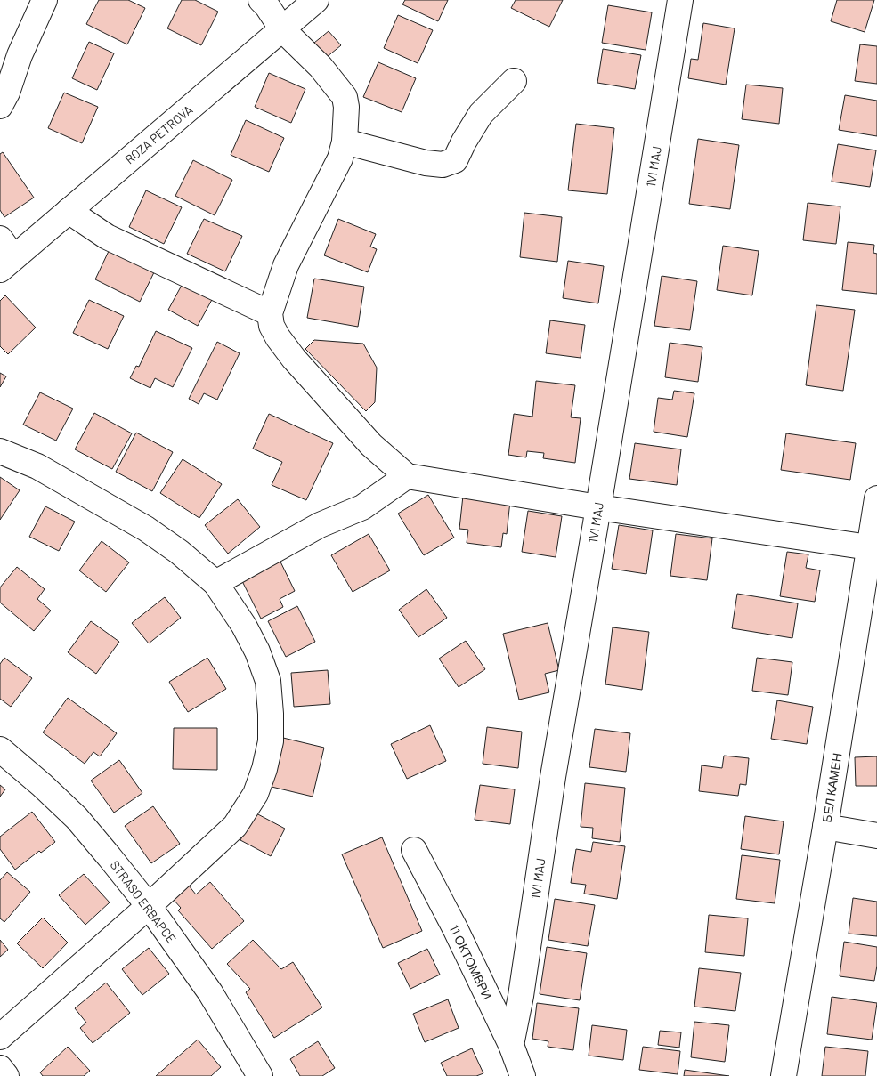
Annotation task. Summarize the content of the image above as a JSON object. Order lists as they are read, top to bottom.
{
  "streets": {
    "street": [
      "ROZA PETROVA",
      "1VI MAJ",
      "БЕЛ КАМЕН",
      "STRASO ERBAPCE",
      "11 ОКТОМВРИ"
    ]
  },
  "crossings": [
    ["1VI MAJ", "11 ОКТОМВРИ"]
  ]
}
